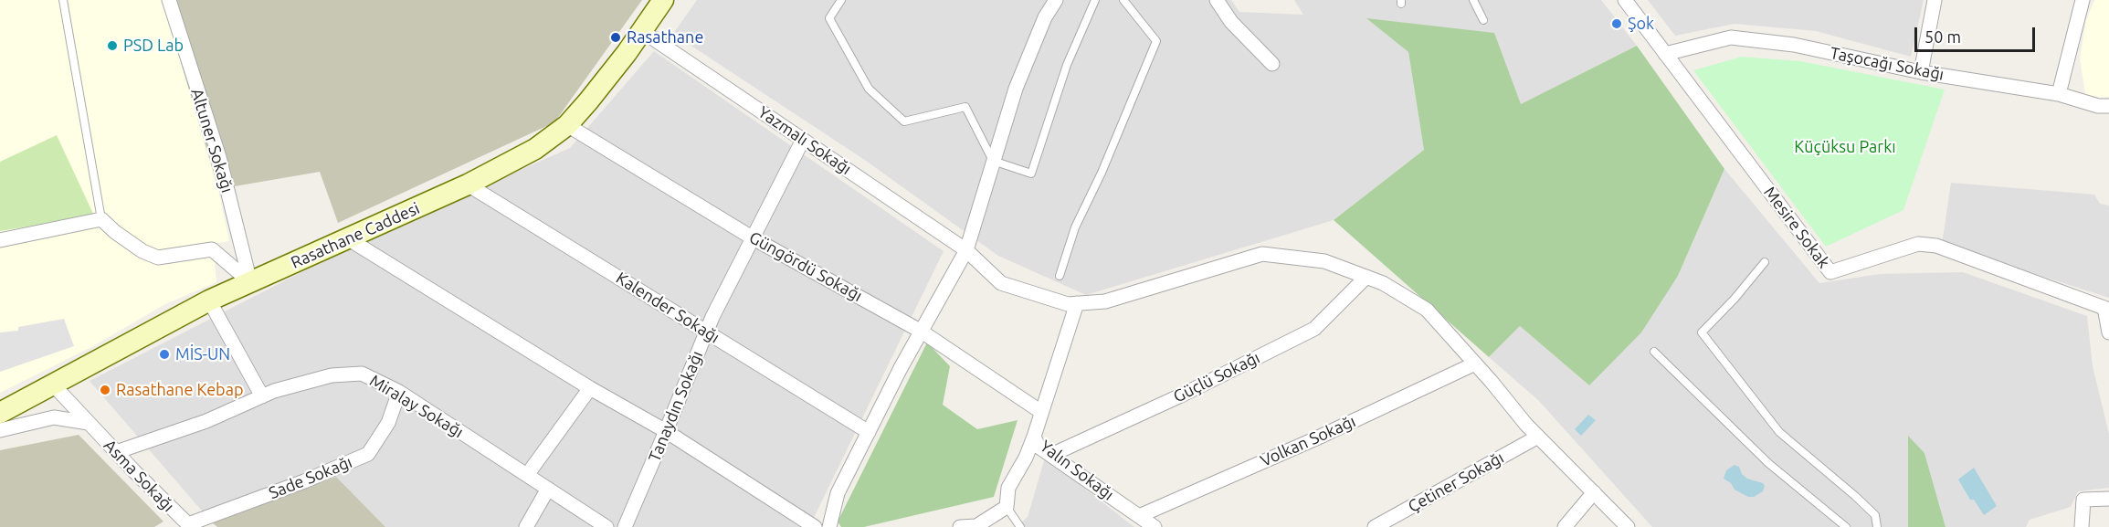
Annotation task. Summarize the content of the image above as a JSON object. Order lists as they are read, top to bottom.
{
  "streets": {
    "street": [
      "Taşocağı Sokağı",
      "Altuner Sokağı",
      "Yazmalı Sokağı",
      "Mesire Sokak",
      "Rasathane Caddesi",
      "Güngördü Sokağı",
      "Kalender Sokağı",
      "Güçlü Sokağı",
      "Miralay Sokağı",
      "Tanaydın Sokağı",
      "Volkan Sokağı",
      "Yalın Sokağı",
      "Asma Sokağı",
      "Sade Sokağı",
      "Çetiner Sokağı"
    ]
  },
  "crossings": [
    ["Taşocağı Sokağı", "Mesire Sokak"],
    ["Altuner Sokağı", "Rasathane Caddesi"],
    ["Yazmalı Sokağı", "Rasathane Caddesi"],
    ["Yazmalı Sokağı", "Güçlü Sokağı"],
    ["Yazmalı Sokağı", "Tanaydın Sokağı"],
    ["Yazmalı Sokağı", "Volkan Sokağı"],
    ["Yazmalı Sokağı", "Yalın Sokağı"],
    ["Yazmalı Sokağı", "Çetiner Sokağı"],
    ["Rasathane Caddesi", "Güngördü Sokağı"],
    ["Rasathane Caddesi", "Kalender Sokağı"],
    ["Rasathane Caddesi", "Asma Sokağı"],
    ["Güngördü Sokağı", "Tanaydın Sokağı"],
    ["Güngördü Sokağı", "Yalın Sokağı"],
    ["Kalender Sokağı", "Tanaydın Sokağı"],
    ["Güçlü Sokağı", "Yalın Sokağı"],
    ["Miralay Sokağı", "Asma Sokağı"],
    ["Miralay Sokağı", "Sade Sokağı"],
    ["Volkan Sokağı", "Yalın Sokağı"],
    ["Asma Sokağı", "Sade Sokağı"]
  ],
  "parks": ["Küçüksu Parkı"],
  "places": [
    "Şok",
    "Rasathane",
    "PSD Lab",
    "MİS-UN",
    "Rasathane Kebap"
  ],
  "scale_bar": "50 m"
}
